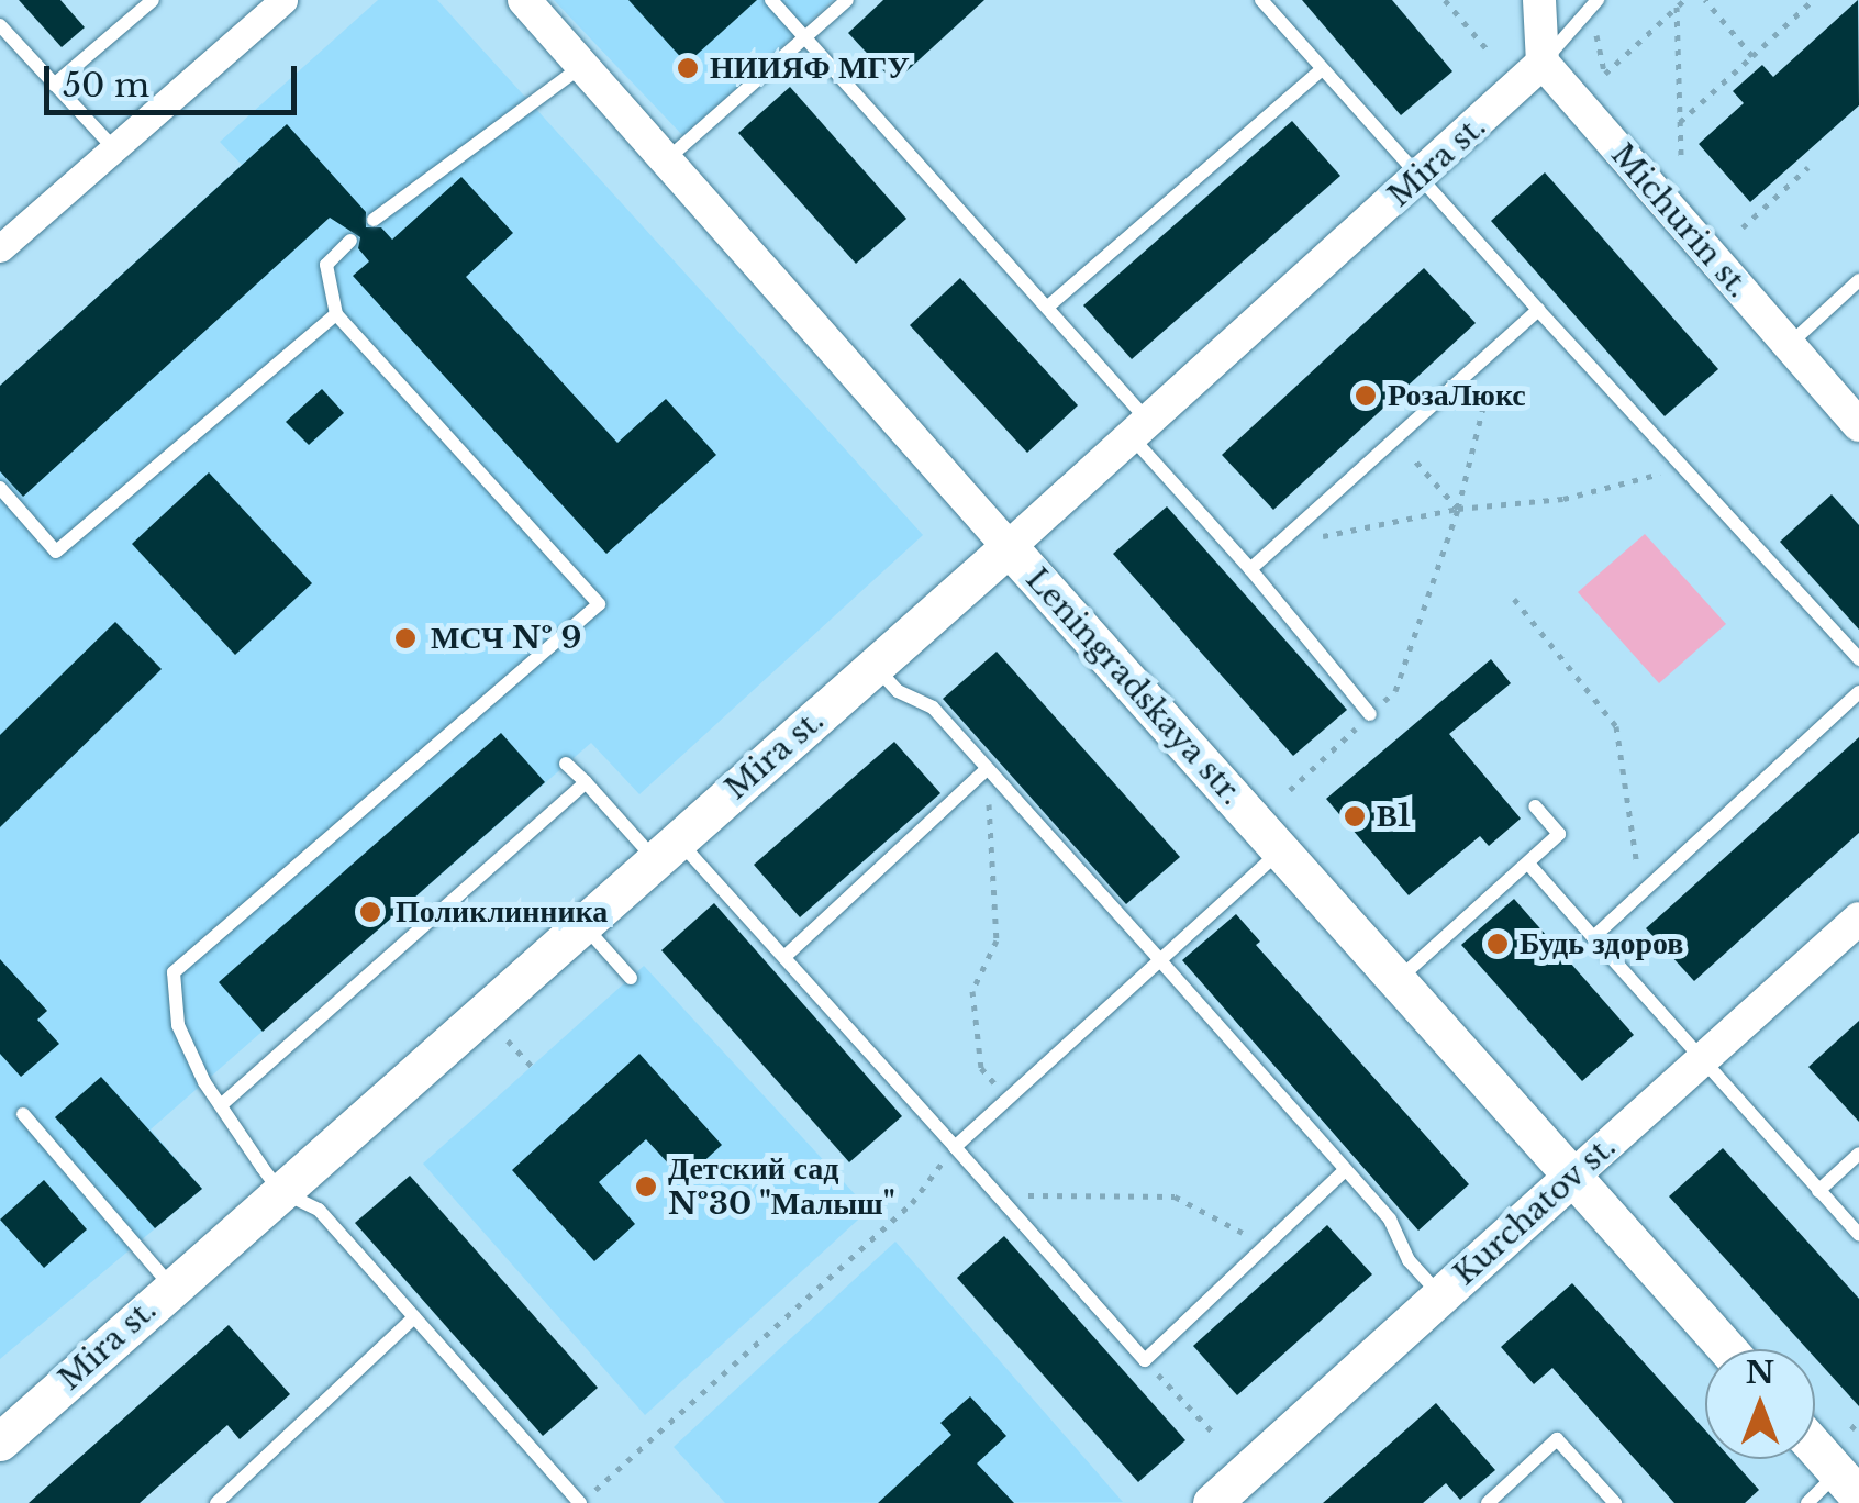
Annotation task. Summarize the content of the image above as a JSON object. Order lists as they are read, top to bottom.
{
  "streets": {
    "main road": ["Mira st.", "Leningradskaya str.", "Kurchatov st."],
    "street": ["Michurin st."]
  },
  "crossings": [
    ["Mira st.", "Michurin st."],
    ["Mira st.", "Leningradskaya str."],
    ["Leningradskaya str.", "Kurchatov st."]
  ],
  "places": [
    "НИИЯФ МГУ",
    "РозаЛюкс",
    "МСЧ № 9",
    "В1",
    "Поликлинника",
    "Будь здоров",
    "Детский сад №30 \"Малыш\""
  ],
  "scale_bar": "50 m",
  "north": "top"
}
